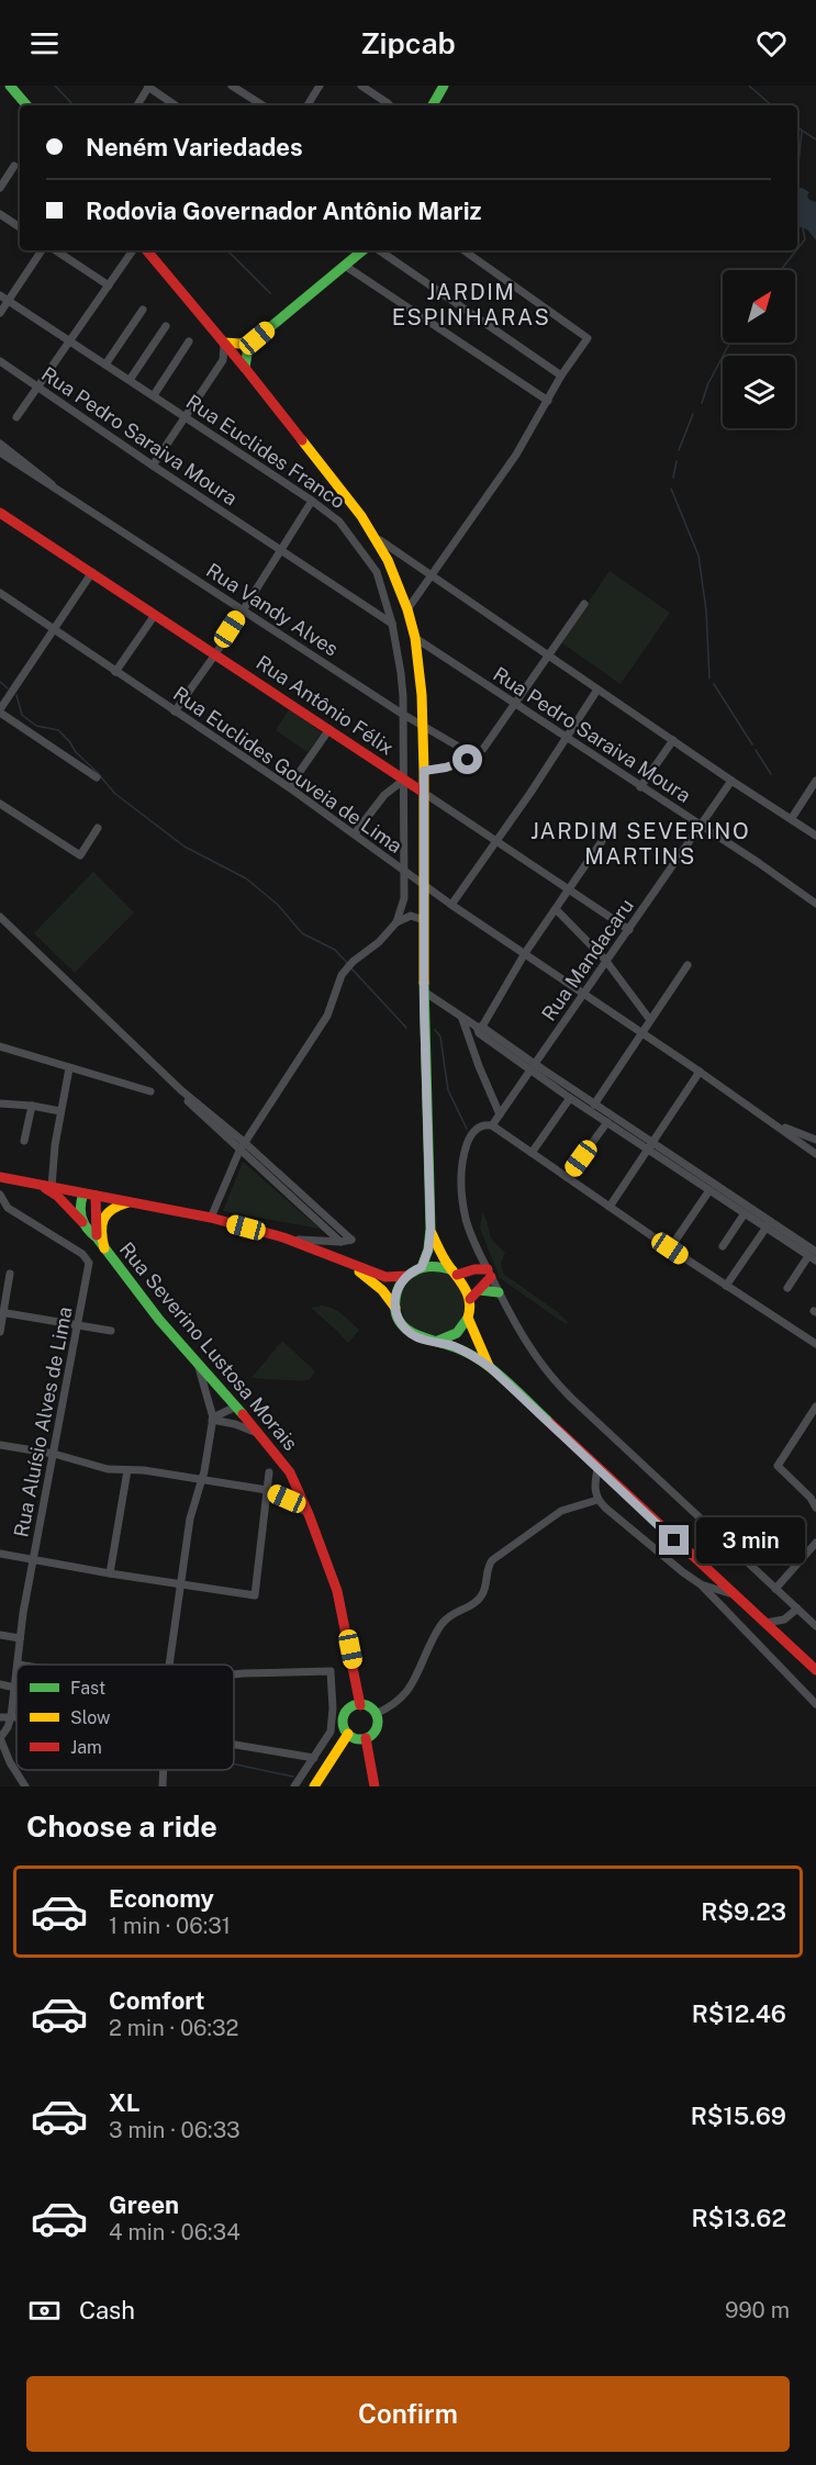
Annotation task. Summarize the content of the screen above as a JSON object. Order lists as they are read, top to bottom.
{
  "streets": {
    "main road": ["Rua Antônio Félix", "Rua Severino Lustosa Morais"],
    "street": [
      "Rua Pedro Saraiva Moura",
      "Rua Euclides Franco",
      "Rua Vandy Alves",
      "Rua Euclides Gouveia de Lima",
      "Rua Mandacaru",
      "Rua Aluísio Alves de Lima"
    ]
  },
  "crossings": [
    ["Rua Pedro Saraiva Moura", "Rua Euclides Franco"],
    ["Rua Pedro Saraiva Moura", "Rua Mandacaru"],
    ["Rua Euclides Franco", "Rua Vandy Alves"],
    ["Rua Euclides Franco", "Rua Antônio Félix"],
    ["Rua Euclides Franco", "Rua Euclides Gouveia de Lima"],
    ["Rua Antônio Félix", "Rua Mandacaru"],
    ["Rua Euclides Gouveia de Lima", "Rua Mandacaru"]
  ],
  "districts": ["JARDIM ESPINHARAS", "JARDIM SEVERINO MARTINS"],
  "legend": ["Fast", "Slow", "Jam"],
  "north": "top right",
  "page": {
    "header": "Zipcab",
    "banner": ["Neném Variedades", "Rodovia Governador Antônio Mariz"],
    "bubble": "3 min",
    "heading": "Choose a ride",
    "list": [
      {
        "name": "Economy",
        "note": "1 min · 06:31",
        "value": "R$9.23"
      },
      {
        "name": "Comfort",
        "note": "2 min · 06:32",
        "value": "R$12.46"
      },
      {
        "name": "XL",
        "note": "3 min · 06:33",
        "value": "R$15.69"
      },
      {
        "name": "Green",
        "note": "4 min · 06:34",
        "value": "R$13.62"
      }
    ],
    "pay": ["Cash", "990 m"],
    "buttons": "Confirm"
  }
}
